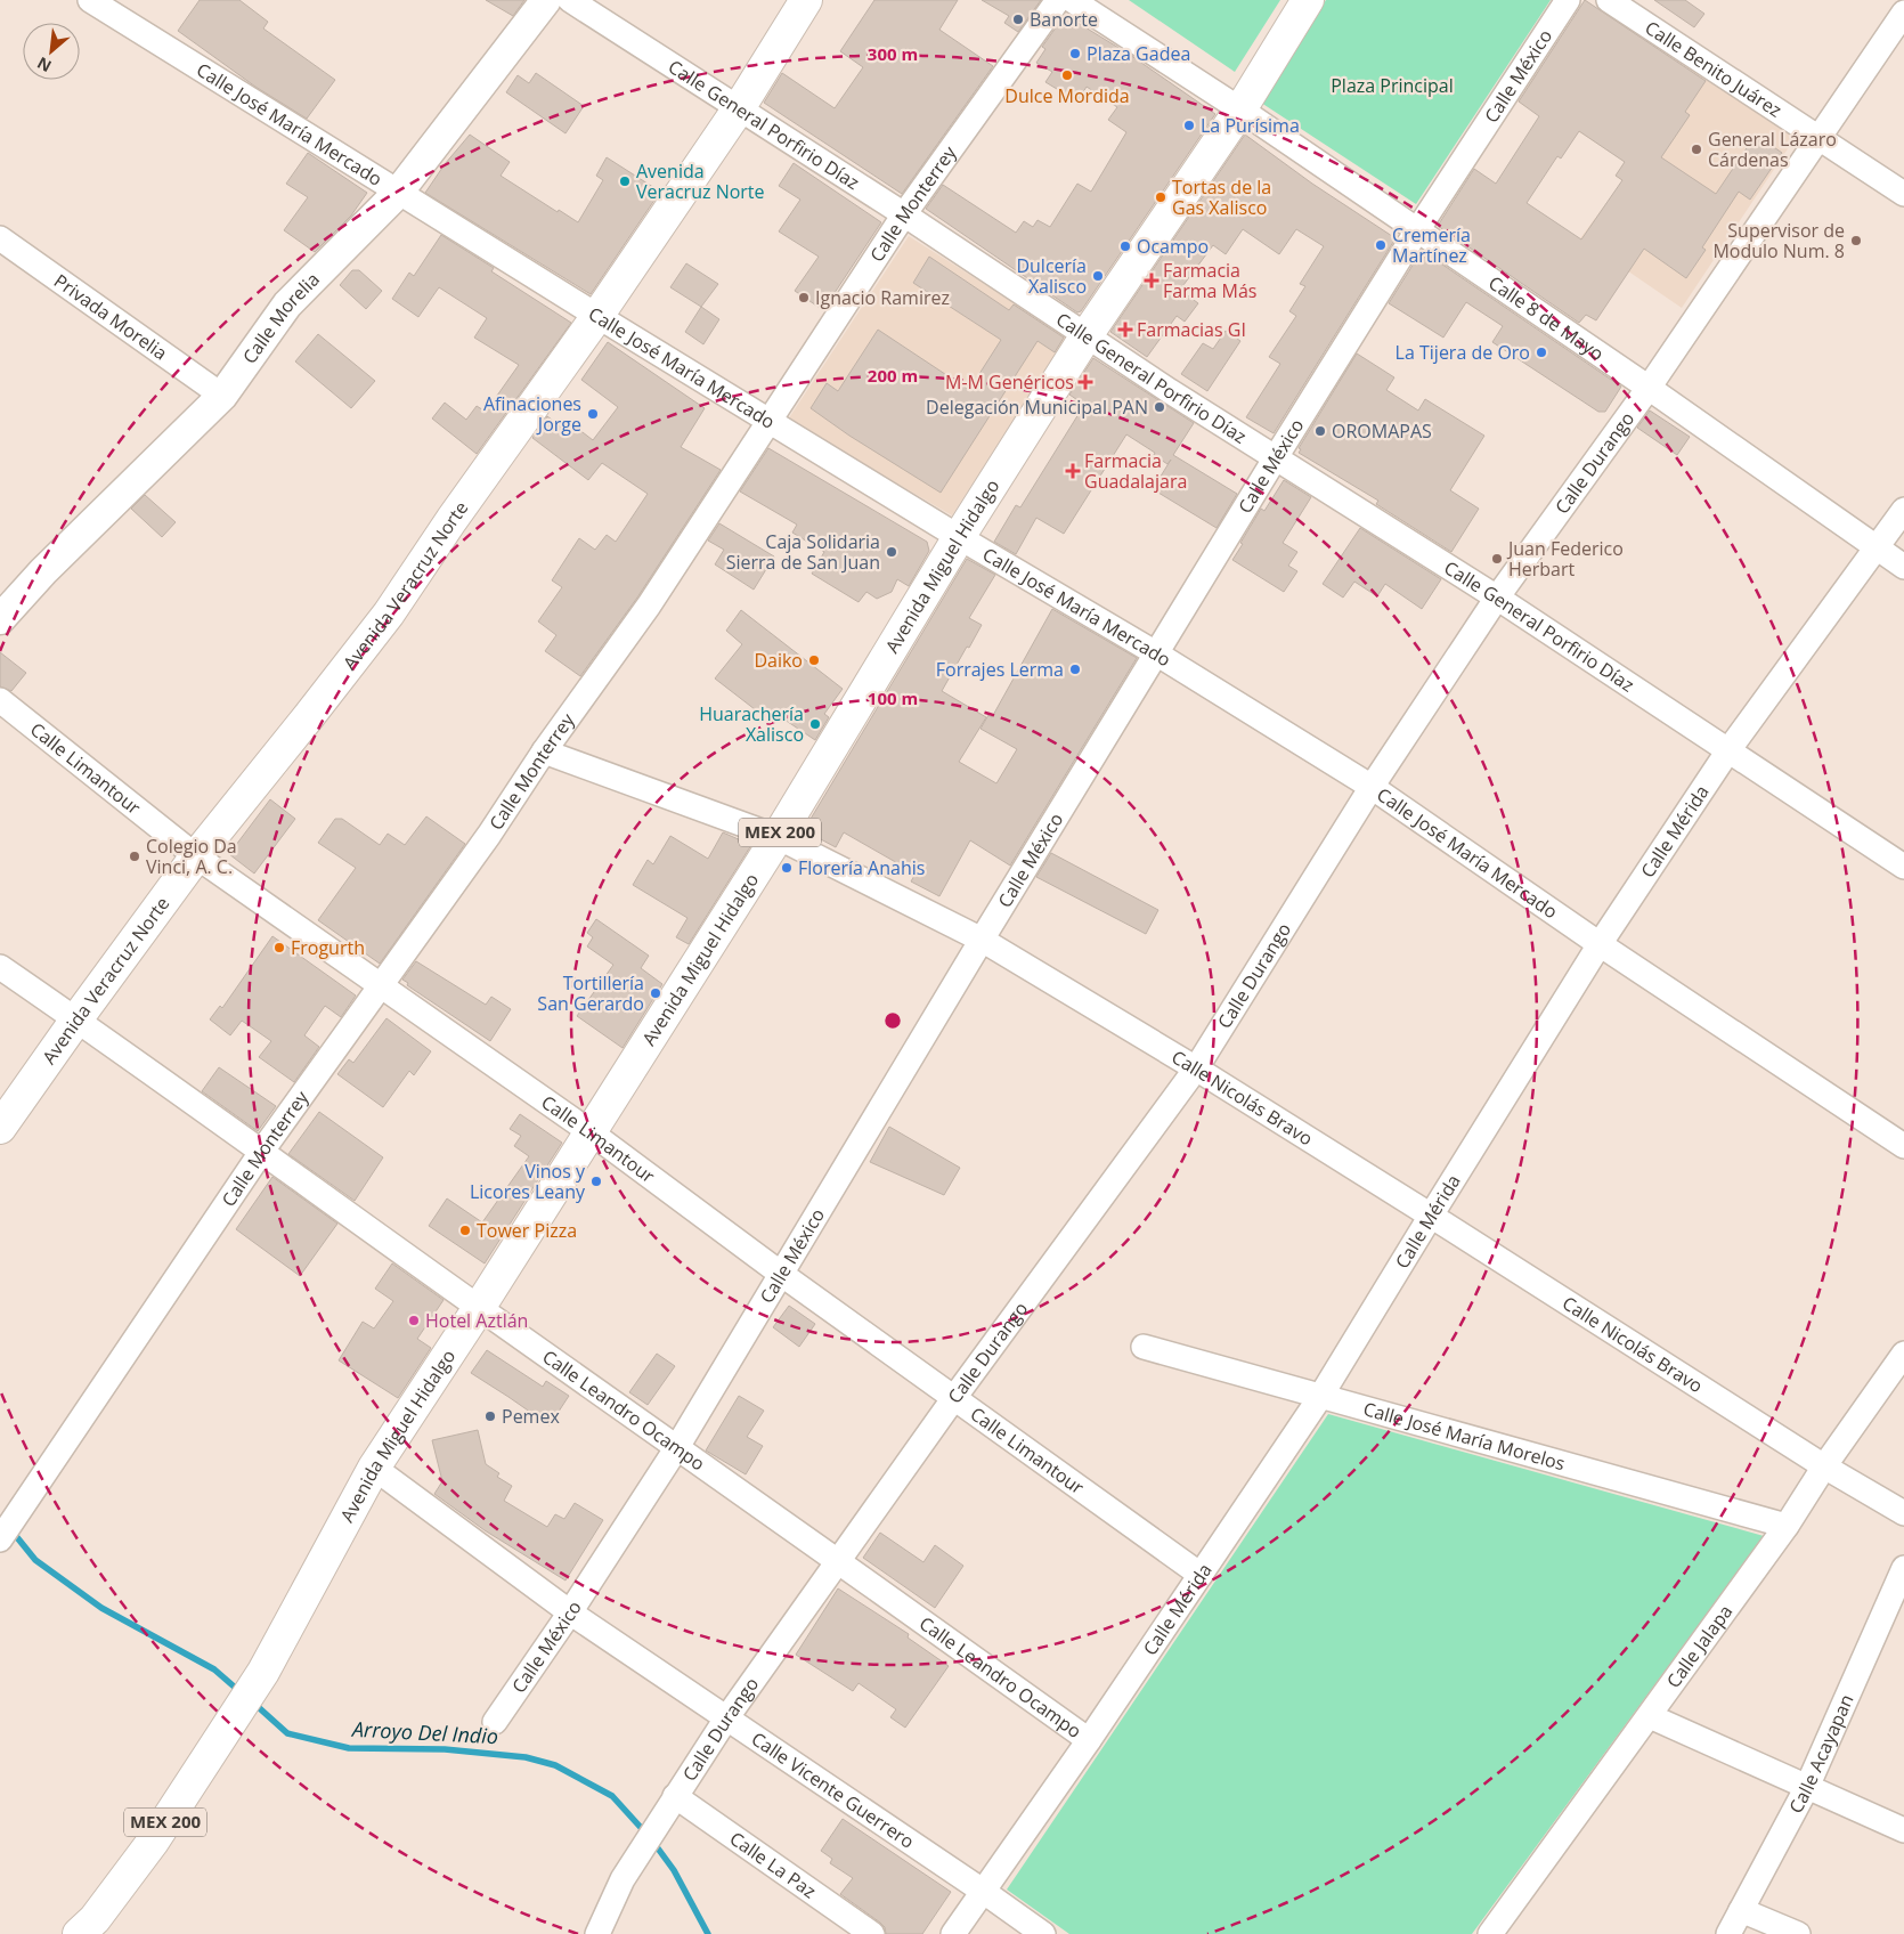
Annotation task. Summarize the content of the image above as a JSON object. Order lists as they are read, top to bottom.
{
  "streets": {
    "highway": ["Avenida Miguel Hidalgo", "Avenida Veracruz Norte", "MEX 200"],
    "street": [
      "Calle Benito Juárez",
      "Calle México",
      "Calle José María Mercado",
      "Calle General Porfirio Díaz",
      "Calle Monterrey",
      "Privada Morelia",
      "Calle Morelia",
      "Calle 8 de Mayo",
      "Calle Durango",
      "Calle Limantour",
      "Calle Mérida",
      "Calle Nicolás Bravo",
      "Calle Leandro Ocampo",
      "Calle José María Morelos",
      "Calle Jalapa",
      "Calle Acayapan",
      "Calle Vicente Guerrero",
      "Calle La Paz"
    ]
  },
  "crossings": [
    ["Calle Benito Juárez", "Calle Durango"],
    ["Calle México", "Calle José María Mercado"],
    ["Calle México", "Calle General Porfirio Díaz"],
    ["Calle México", "Calle 8 de Mayo"],
    ["Calle México", "Calle Limantour"],
    ["Calle México", "Calle Nicolás Bravo"],
    ["Calle México", "Calle Leandro Ocampo"],
    ["Calle México", "Calle Vicente Guerrero"],
    ["Calle José María Mercado", "Calle Monterrey"],
    ["Calle José María Mercado", "Calle Morelia"],
    ["Calle José María Mercado", "Calle Durango"],
    ["Calle José María Mercado", "Avenida Miguel Hidalgo"],
    ["Calle José María Mercado", "Avenida Veracruz Norte"],
    ["Calle José María Mercado", "Calle Mérida"],
    ["Calle General Porfirio Díaz", "Calle Monterrey"],
    ["Calle General Porfirio Díaz", "Calle Durango"],
    ["Calle General Porfirio Díaz", "Avenida Miguel Hidalgo"],
    ["Calle General Porfirio Díaz", "Avenida Veracruz Norte"],
    ["Calle General Porfirio Díaz", "Calle Mérida"],
    ["Calle Monterrey", "Calle Limantour"],
    ["Calle Monterrey", "Calle Nicolás Bravo"],
    ["Calle Monterrey", "Calle Leandro Ocampo"],
    ["Privada Morelia", "Calle Morelia"],
    ["Calle 8 de Mayo", "Calle Durango"],
    ["Calle 8 de Mayo", "Avenida Miguel Hidalgo"],
    ["Calle 8 de Mayo", "Calle Mérida"],
    ["Calle Durango", "Calle Limantour"],
    ["Calle Durango", "Calle Nicolás Bravo"],
    ["Calle Durango", "Calle Leandro Ocampo"],
    ["Calle Durango", "Calle Vicente Guerrero"],
    ["Calle Durango", "Calle La Paz"],
    ["Avenida Miguel Hidalgo", "Calle Limantour"],
    ["Avenida Miguel Hidalgo", "Calle Nicolás Bravo"],
    ["Avenida Miguel Hidalgo", "Calle Leandro Ocampo"],
    ["Avenida Miguel Hidalgo", "Calle Vicente Guerrero"],
    ["Avenida Veracruz Norte", "Calle Limantour"],
    ["Avenida Veracruz Norte", "Calle Leandro Ocampo"],
    ["Calle Limantour", "Calle Mérida"],
    ["Calle Mérida", "Calle Nicolás Bravo"],
    ["Calle Mérida", "Calle Leandro Ocampo"],
    ["Calle Mérida", "Calle José María Morelos"],
    ["Calle Mérida", "Calle Vicente Guerrero"],
    ["Calle Nicolás Bravo", "Calle Jalapa"],
    ["Calle José María Morelos", "Calle Jalapa"]
  ],
  "water": ["Arroyo Del Indio"],
  "parks": ["Plaza Principal"],
  "places": {
    "other": [
      "Banorte",
      "Plaza Gadea",
      "Dulce Mordida",
      "La Purísima",
      "General Lázaro Cárdenas",
      "Avenida Veracruz Norte",
      "Tortas de la Gas Xalisco",
      "Supervisor de Modulo Num. 8",
      "Cremería Martínez",
      "Ocampo",
      "Dulcería Xalisco",
      "Ignacio Ramirez",
      "La Tijera de Oro",
      "Delegación Municipal PAN",
      "Afinaciones Jorge",
      "OROMAPAS",
      "Caja Solidaria Sierra de San Juan",
      "Juan Federico Herbart",
      "Daiko",
      "Forrajes Lerma",
      "Huarachería Xalisco",
      "Colegio Da Vinci, A. C.",
      "Florería Anahis",
      "Frogurth",
      "Tortillería San Gerardo",
      "Vinos y Licores Leany",
      "Tower Pizza",
      "Hotel Aztlán",
      "Pemex"
    ],
    "health": [
      "Farmacia Farma Más",
      "Farmacias GI",
      "M-M Genéricos",
      "Farmacia Guadalajara"
    ]
  },
  "north": "bottom left",
  "rings": ["300 m", "200 m", "100 m"]
}
